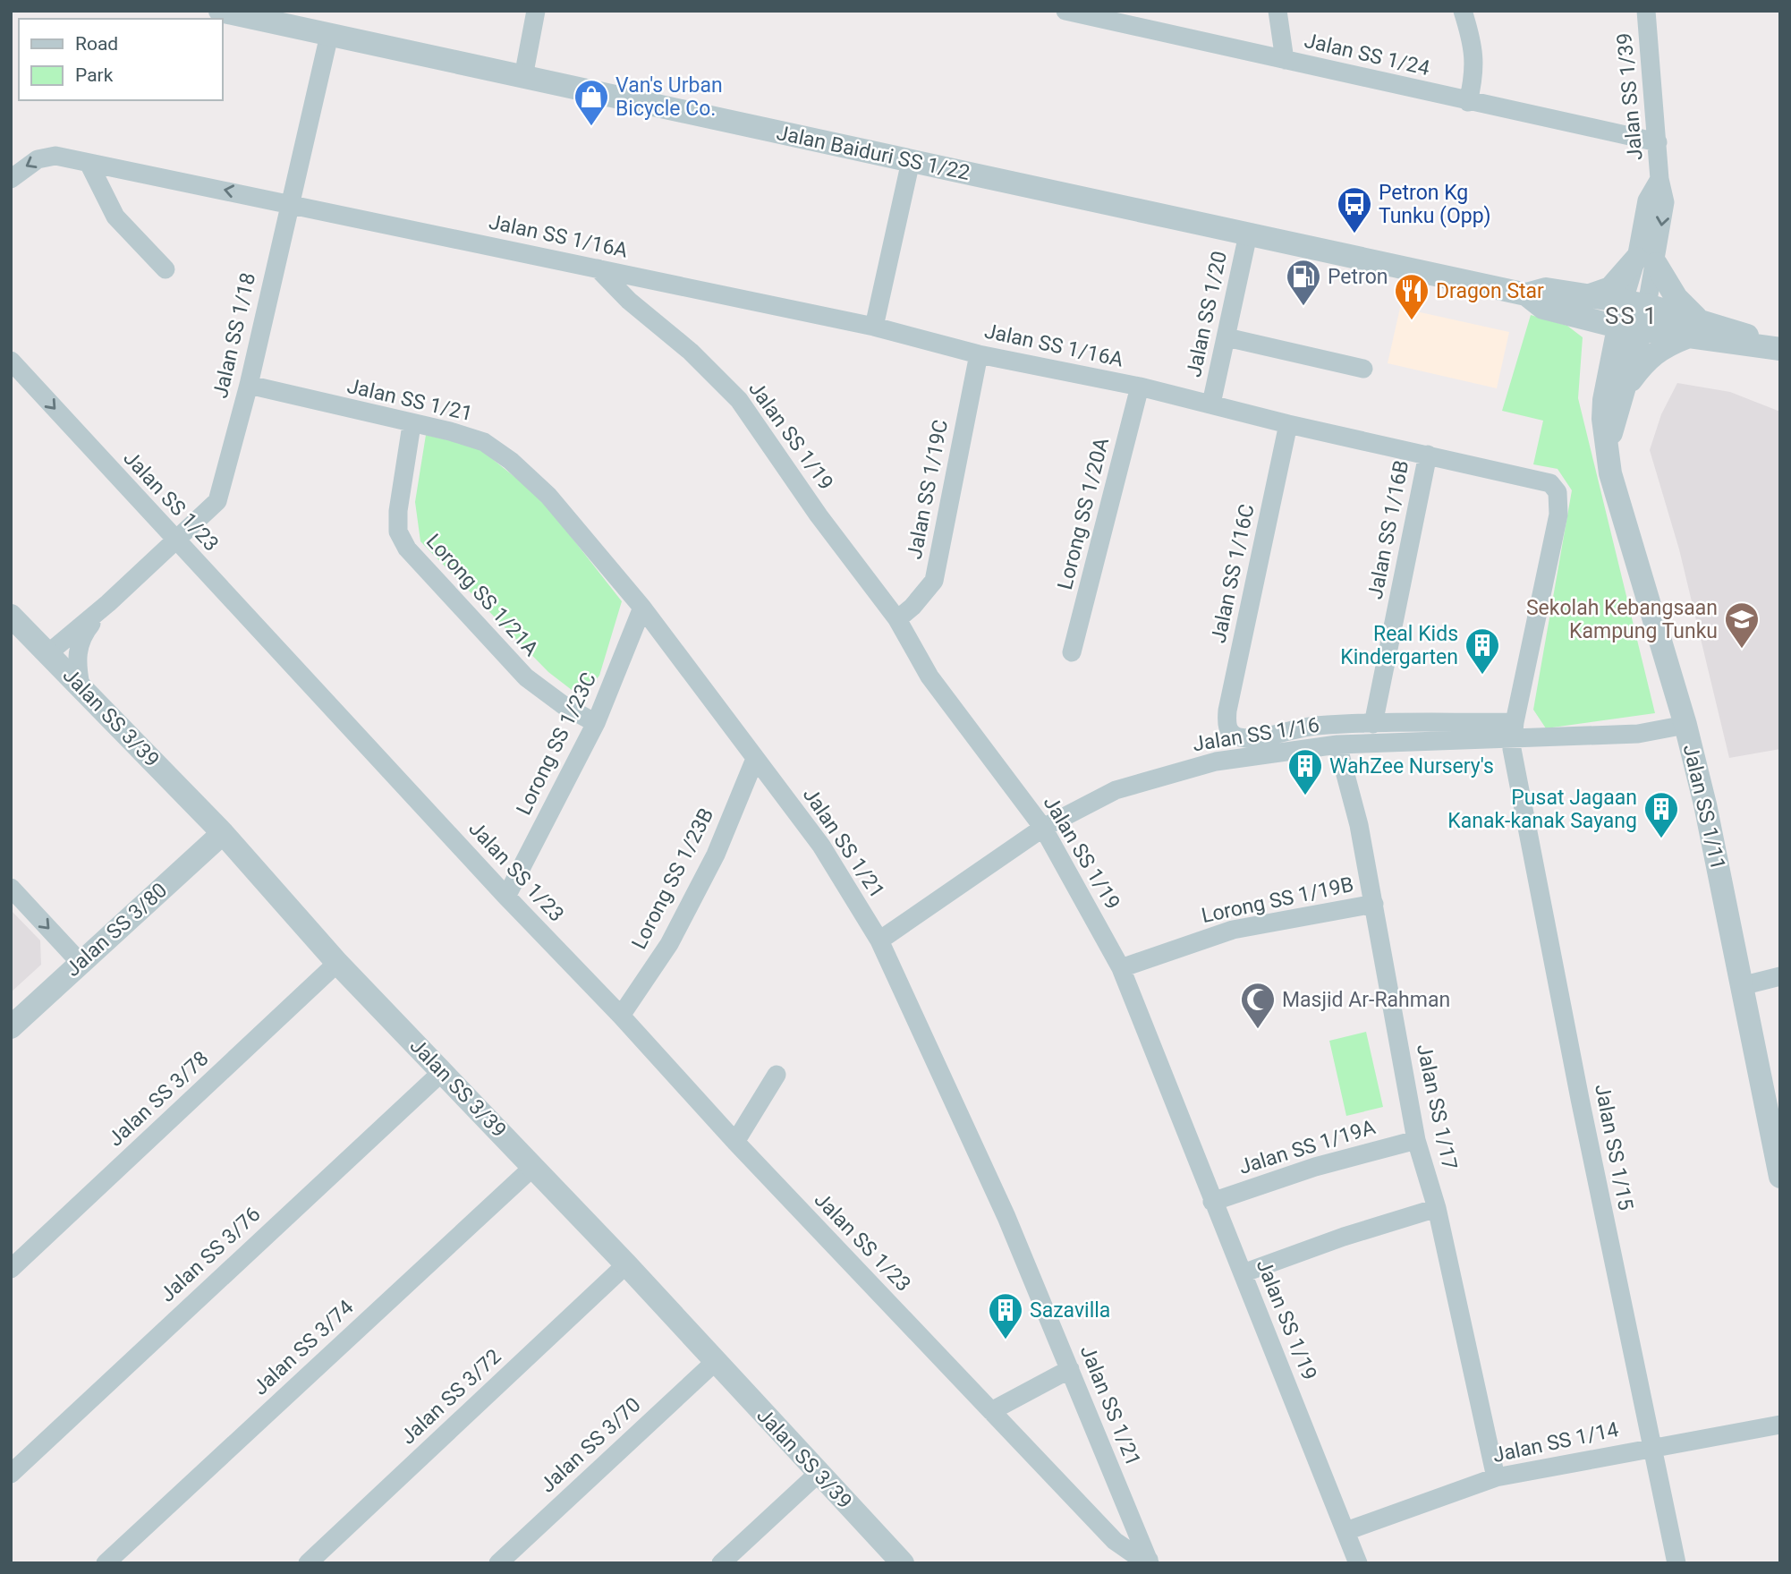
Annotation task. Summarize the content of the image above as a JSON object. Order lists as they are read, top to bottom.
{
  "streets": {
    "street": [
      "Jalan SS 1/24",
      "Jalan SS 1/39",
      "Jalan Baiduri SS 1/22",
      "Jalan SS 1/16A",
      "Jalan SS 1/20",
      "Jalan SS 1/18",
      "Jalan SS 1/21",
      "Jalan SS 1/19",
      "Jalan SS 1/19C",
      "Jalan SS 1/23",
      "Lorong SS 1/20A",
      "Jalan SS 1/16B",
      "Jalan SS 1/16C",
      "Lorong SS 1/21A",
      "Jalan SS 3/39",
      "Jalan SS 1/16",
      "Lorong SS 1/23C",
      "Jalan SS 1/11",
      "Lorong SS 1/23B",
      "Lorong SS 1/19B",
      "Jalan SS 3/80",
      "Jalan SS 3/78",
      "Jalan SS 1/17",
      "Jalan SS 1/19A",
      "Jalan SS 1/15",
      "Jalan SS 3/76",
      "Jalan SS 3/74",
      "Jalan SS 3/72",
      "Jalan SS 1/14",
      "Jalan SS 3/70"
    ]
  },
  "crossings": [
    ["Jalan SS 1/24", "Jalan SS 1/39"],
    ["Jalan SS 1/39", "Jalan SS 1/11"],
    ["Jalan Baiduri SS 1/22", "Jalan SS 1/20"],
    ["Jalan Baiduri SS 1/22", "Jalan SS 1/18"],
    ["Jalan SS 1/16A", "Jalan SS 1/20"],
    ["Jalan SS 1/16A", "Jalan SS 1/18"],
    ["Jalan SS 1/16A", "Jalan SS 1/19"],
    ["Jalan SS 1/16A", "Jalan SS 1/19C"],
    ["Jalan SS 1/16A", "Lorong SS 1/20A"],
    ["Jalan SS 1/16A", "Jalan SS 1/16B"],
    ["Jalan SS 1/16A", "Jalan SS 1/16C"],
    ["Jalan SS 1/16A", "Jalan SS 1/16"],
    ["Jalan SS 1/16A", "Jalan SS 1/15"],
    ["Jalan SS 1/18", "Jalan SS 1/21"],
    ["Jalan SS 1/18", "Jalan SS 1/23"],
    ["Jalan SS 1/18", "Jalan SS 3/39"],
    ["Jalan SS 1/21", "Jalan SS 1/23"],
    ["Jalan SS 1/21", "Lorong SS 1/21A"],
    ["Jalan SS 1/21", "Jalan SS 1/16"],
    ["Jalan SS 1/21", "Lorong SS 1/23C"],
    ["Jalan SS 1/21", "Lorong SS 1/23B"],
    ["Jalan SS 1/19", "Jalan SS 1/19C"],
    ["Jalan SS 1/19", "Jalan SS 1/16"],
    ["Jalan SS 1/19", "Lorong SS 1/19B"],
    ["Jalan SS 1/19", "Jalan SS 1/19A"],
    ["Jalan SS 1/19", "Jalan SS 1/14"],
    ["Jalan SS 1/23", "Lorong SS 1/23C"],
    ["Jalan SS 1/23", "Lorong SS 1/23B"],
    ["Jalan SS 1/16B", "Jalan SS 1/16"],
    ["Jalan SS 1/16C", "Jalan SS 1/16"],
    ["Lorong SS 1/21A", "Lorong SS 1/23C"],
    ["Jalan SS 3/39", "Jalan SS 3/80"],
    ["Jalan SS 3/39", "Jalan SS 3/78"],
    ["Jalan SS 3/39", "Jalan SS 3/76"],
    ["Jalan SS 3/39", "Jalan SS 3/74"],
    ["Jalan SS 3/39", "Jalan SS 3/72"],
    ["Jalan SS 3/39", "Jalan SS 3/70"],
    ["Jalan SS 1/16", "Jalan SS 1/11"],
    ["Jalan SS 1/16", "Jalan SS 1/17"],
    ["Jalan SS 1/16", "Jalan SS 1/15"],
    ["Lorong SS 1/19B", "Jalan SS 1/17"],
    ["Jalan SS 1/17", "Jalan SS 1/19A"],
    ["Jalan SS 1/17", "Jalan SS 1/14"],
    ["Jalan SS 1/15", "Jalan SS 1/14"]
  ],
  "districts": ["SS 1"],
  "places": {
    "shop": ["Van's Urban Bicycle Co."],
    "bus stop": ["Petron Kg Tunku (Opp)"],
    "fuel station": ["Petron"],
    "restaurant": ["Dragon Star"],
    "school or university": ["Sekolah Kebangsaan Kampung Tunku"],
    "building": [
      "Real Kids Kindergarten",
      "WahZee Nursery's",
      "Pusat Jagaan Kanak-kanak Sayang",
      "Sazavilla"
    ],
    "mosque": ["Masjid Ar-Rahman"]
  },
  "legend": ["Road", "Park"]
}
